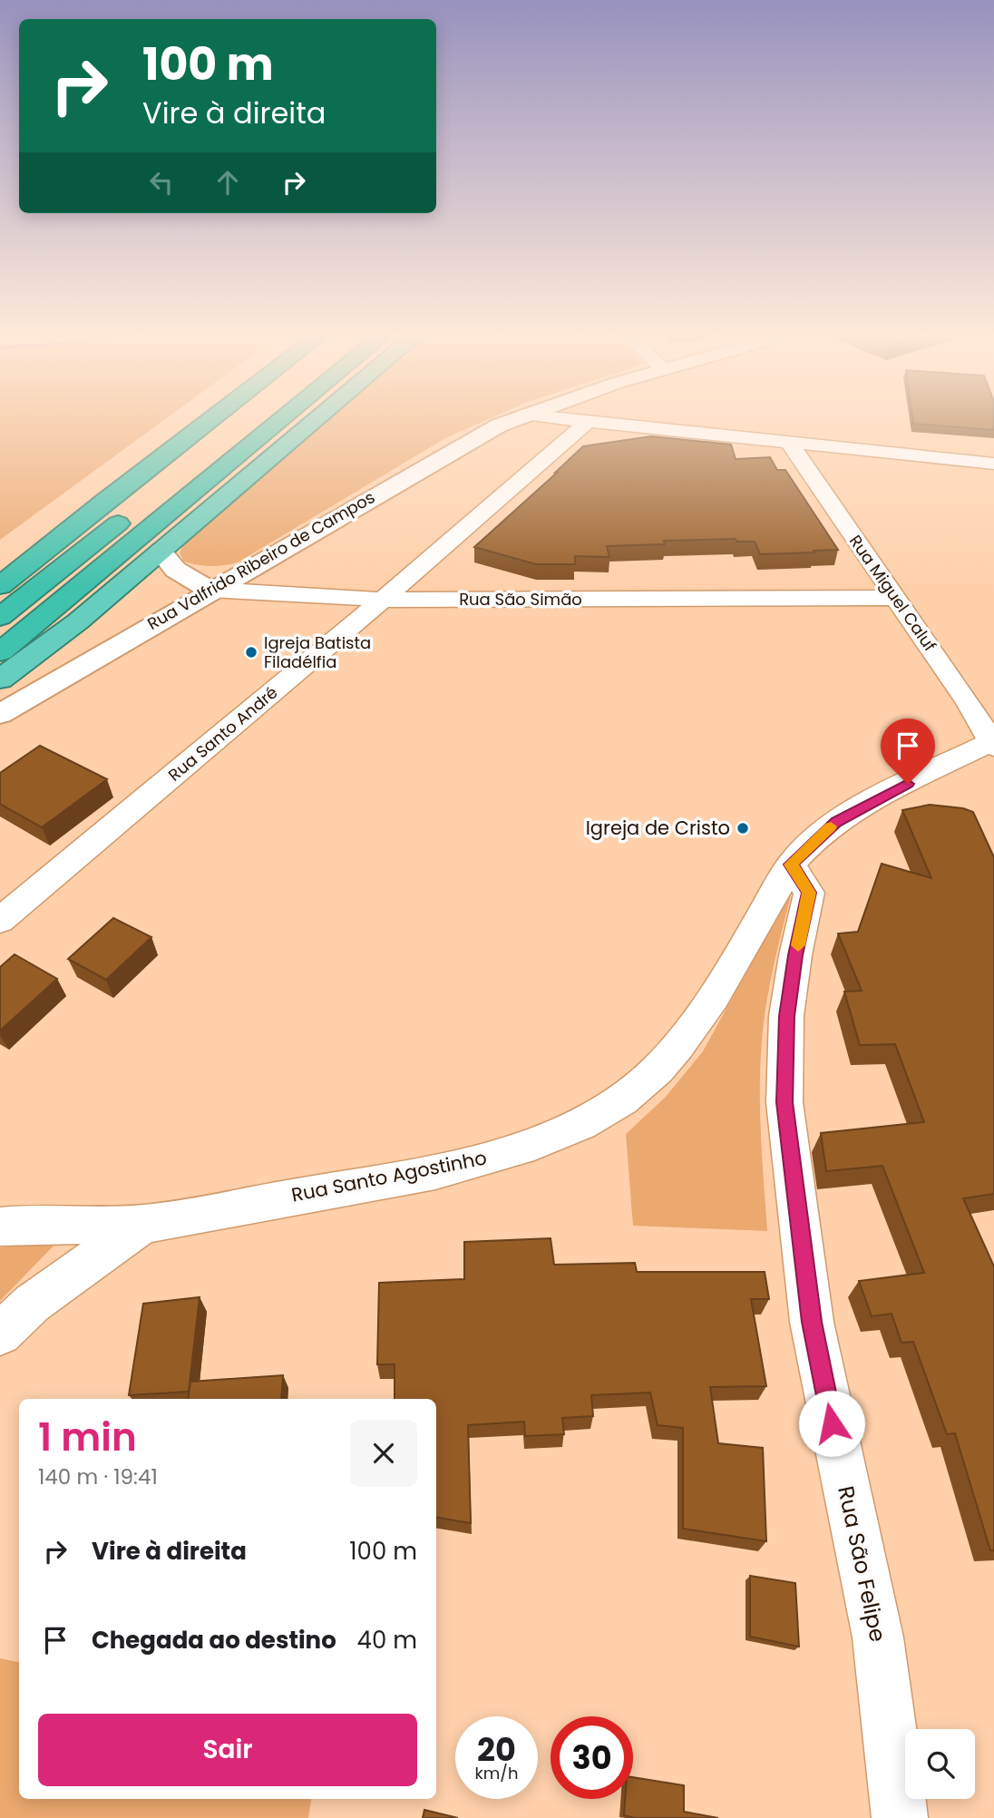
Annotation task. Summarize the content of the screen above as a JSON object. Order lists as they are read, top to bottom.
{
  "streets": {
    "street": [
      "Rua Valfrido Ribeiro de Campos",
      "Rua Miguel Caluf",
      "Rua São Simão",
      "Rua Santo André",
      "Rua Santo Agostinho",
      "Rua São Felipe"
    ]
  },
  "crossings": [
    ["Rua Valfrido Ribeiro de Campos", "Rua São Simão"],
    ["Rua Miguel Caluf", "Rua São Simão"],
    ["Rua Miguel Caluf", "Rua Santo Agostinho"],
    ["Rua São Simão", "Rua Santo André"],
    ["Rua Santo Agostinho", "Rua São Felipe"]
  ],
  "places": ["Igreja Batista Filadélfia", "Igreja de Cristo"],
  "page": {
    "turn": ["100 m", "Vire à direita"],
    "heading": ["1 min", "140 m · 19:41"],
    "list": [
      {
        "name": "Vire à direita",
        "value": "100 m"
      },
      {
        "name": "Chegada ao destino",
        "value": "40 m"
      }
    ],
    "buttons": "Sair",
    "speed": "20 km/h",
    "limit": "30"
  }
}
